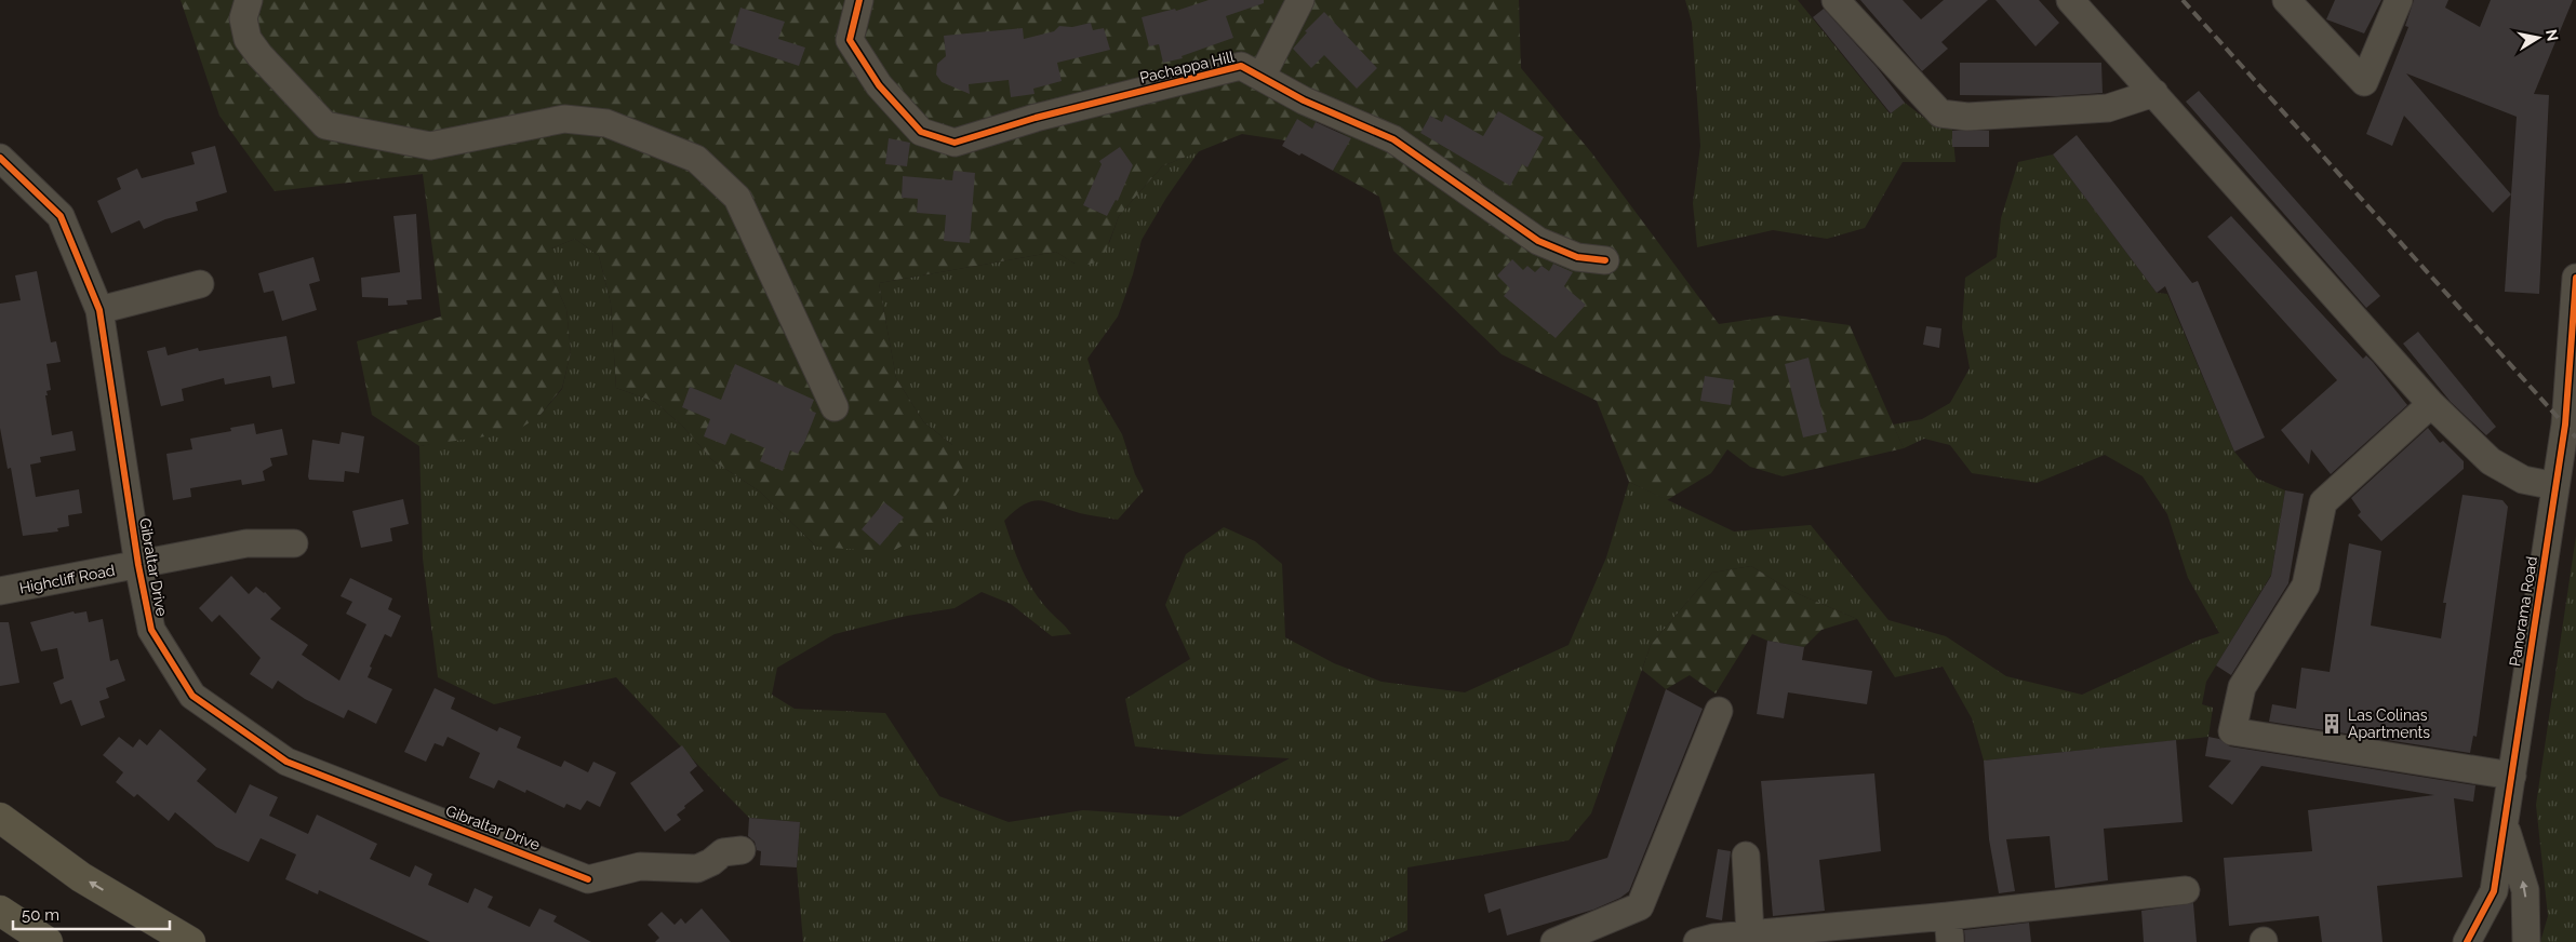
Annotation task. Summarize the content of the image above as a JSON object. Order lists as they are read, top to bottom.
{
  "streets": {
    "street": [
      "Pachappa Hill",
      "Gibraltar Drive",
      "Highcliff Road",
      "Panorama Road"
    ]
  },
  "crossings": [
    ["Gibraltar Drive", "Highcliff Road"]
  ],
  "places": {
    "building": ["Las Colinas Apartments"]
  },
  "scale_bar": "50 m",
  "north": "right"
}
